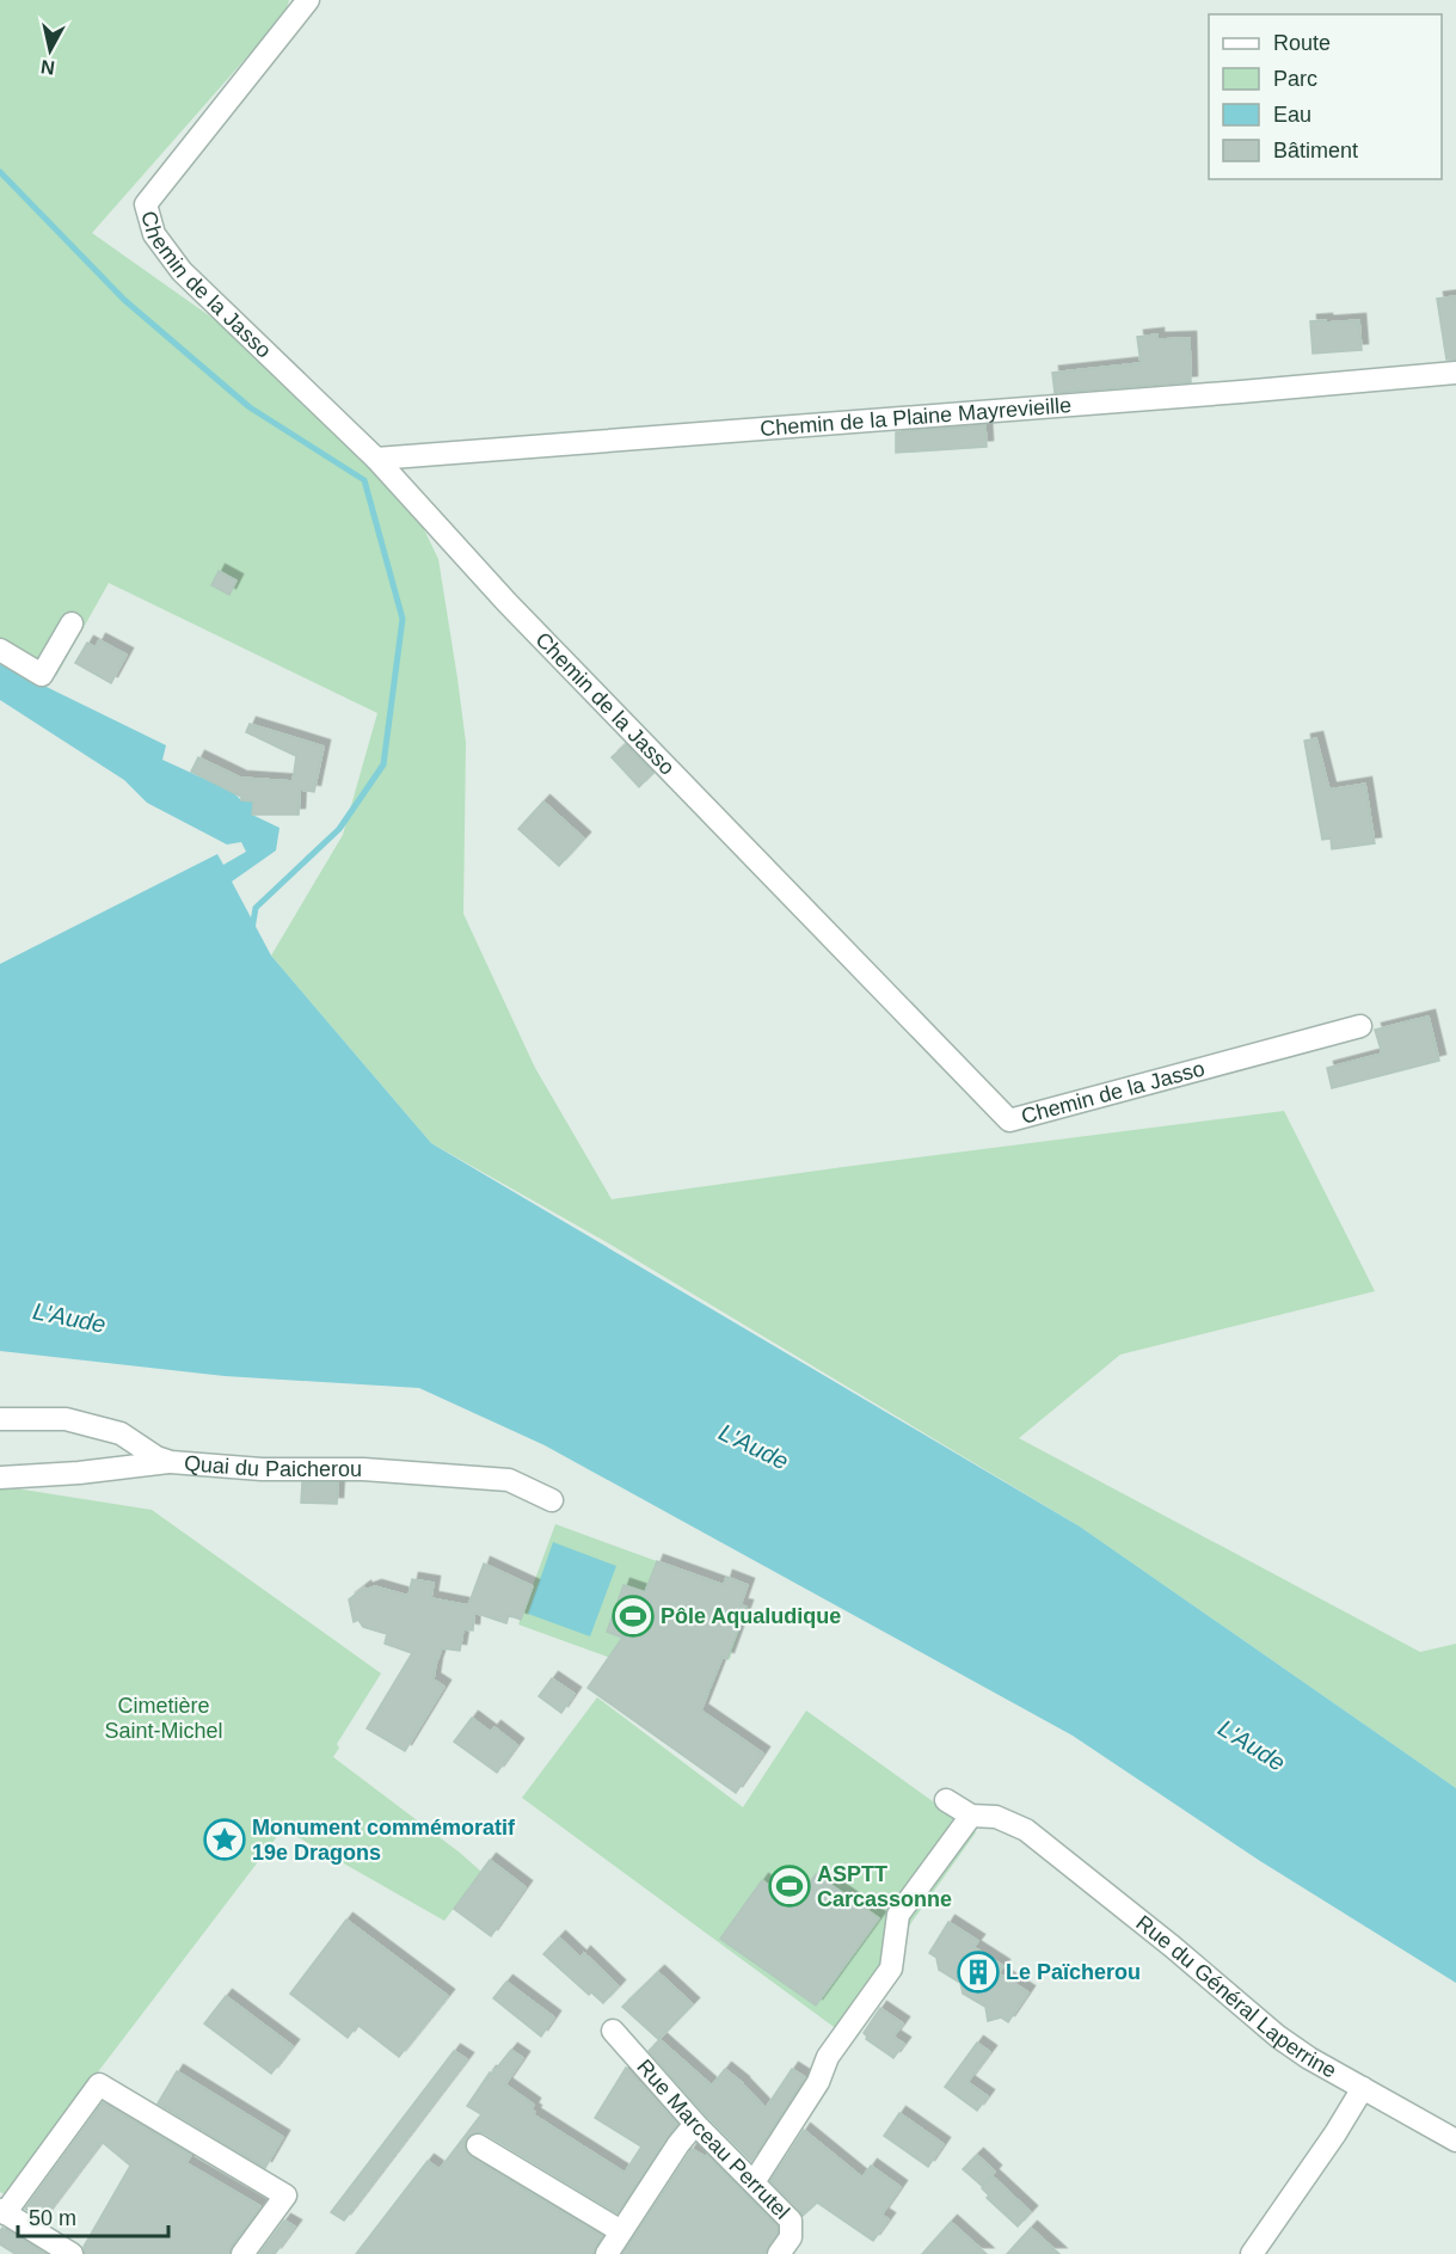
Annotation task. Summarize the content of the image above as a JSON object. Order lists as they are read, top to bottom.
{
  "streets": {
    "street": [
      "Chemin de la Jasso",
      "Chemin de la Plaine Mayrevieille",
      "Quai du Paicherou",
      "Rue du Général Laperrine",
      "Rue Marceau Perrutel"
    ]
  },
  "crossings": [
    ["Chemin de la Jasso", "Chemin de la Plaine Mayrevieille"]
  ],
  "water": ["L'Aude"],
  "parks": ["Cimetière Saint-Michel"],
  "places": {
    "sports": ["Pôle Aqualudique", "ASPTT Carcassonne"],
    "place": ["Monument commémoratif 19e Dragons"],
    "building": ["Le Païcherou"]
  },
  "legend": [
    "Route",
    "Parc",
    "Eau",
    "Bâtiment"
  ],
  "scale_bar": "50 m",
  "north": "bottom"
}
